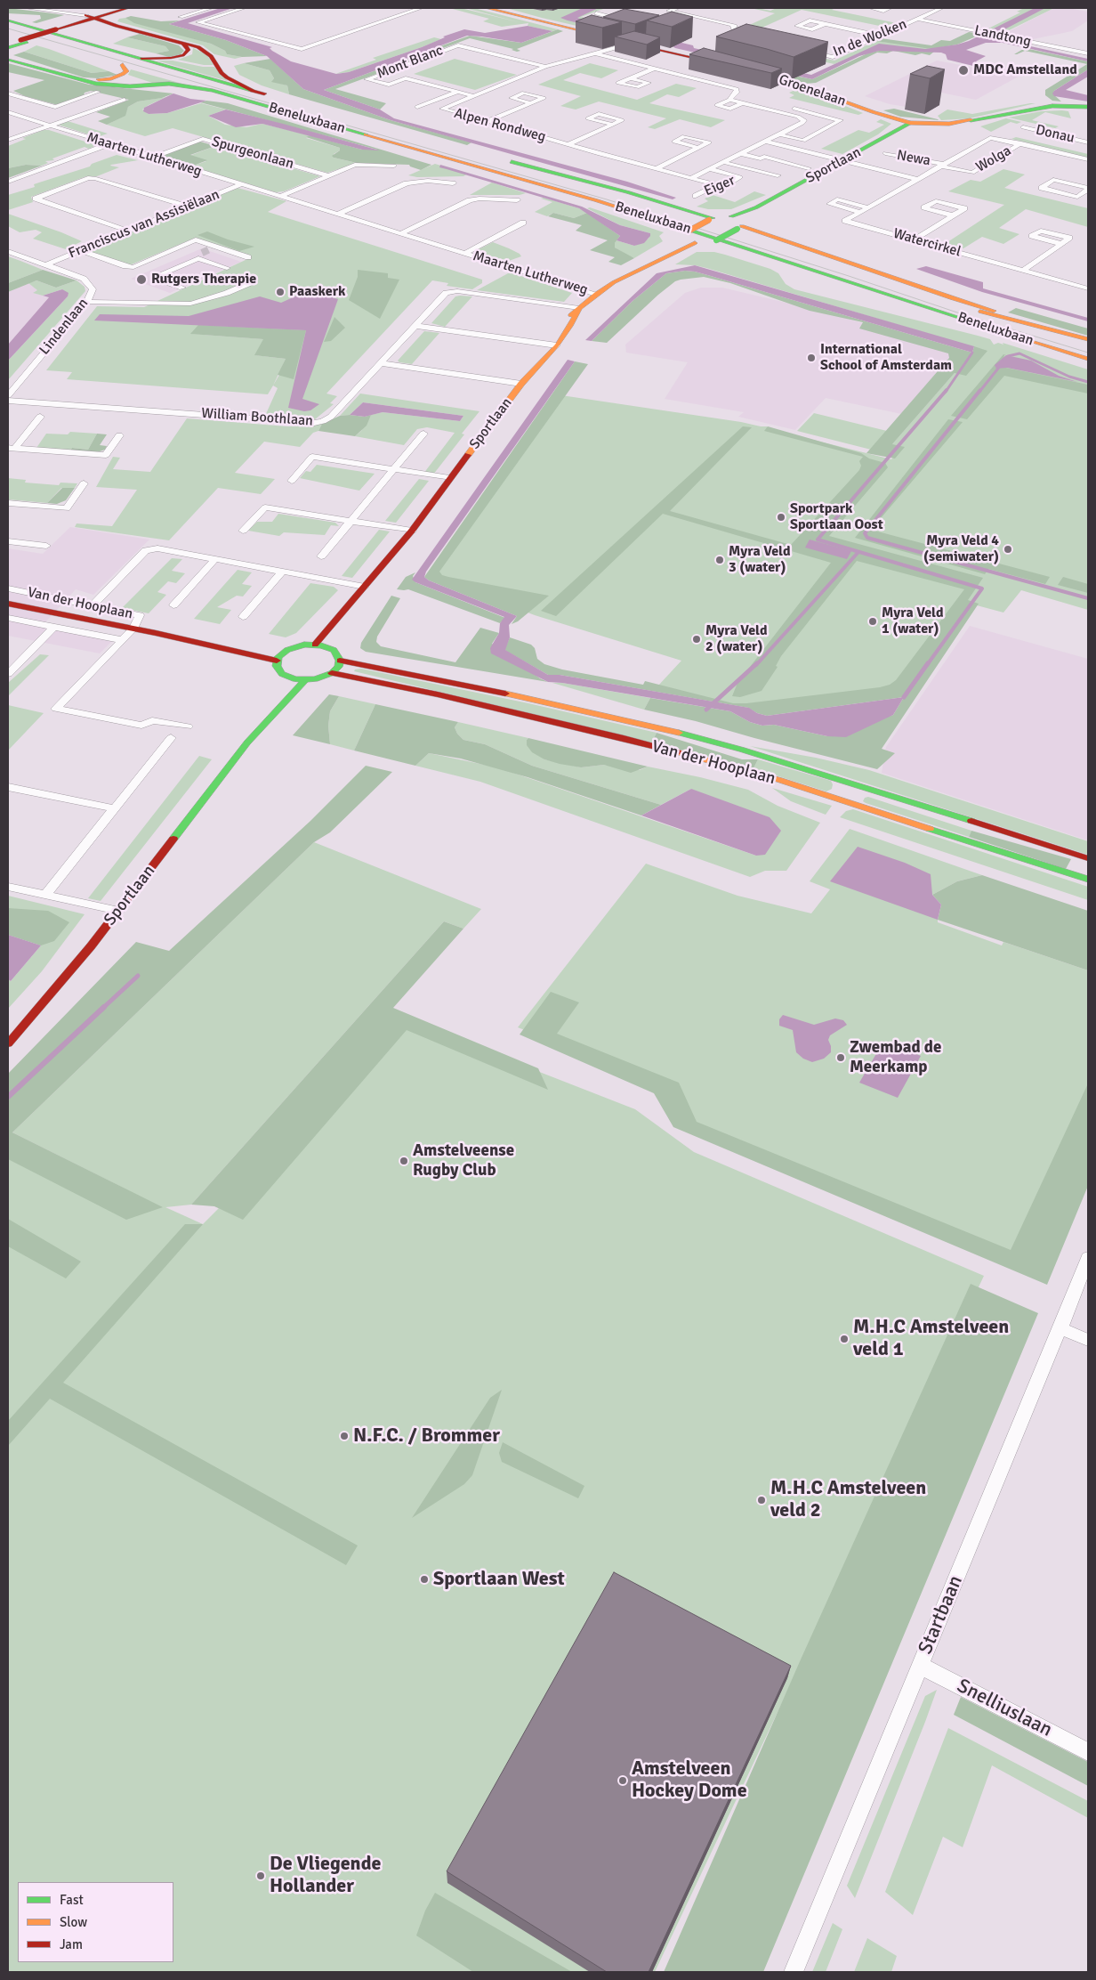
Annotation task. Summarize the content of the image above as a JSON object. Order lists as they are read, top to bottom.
{
  "streets": {
    "main road": [
      "Groenelaan",
      "Beneluxbaan",
      "Sportlaan",
      "Van der Hooplaan"
    ],
    "street": [
      "Landtong",
      "In de Wolken",
      "Mont Blanc",
      "Alpen Rondweg",
      "Donau",
      "Spurgeonlaan",
      "Maarten Lutherweg",
      "Newa",
      "Wolga",
      "Eiger",
      "Franciscus van Assisiëlaan",
      "Watercirkel",
      "Lindenlaan",
      "William Boothlaan",
      "Startbaan",
      "Snelliuslaan"
    ]
  },
  "crossings": [
    ["Landtong", "In de Wolken"],
    ["Mont Blanc", "Alpen Rondweg"],
    ["Groenelaan", "Sportlaan"],
    ["Alpen Rondweg", "Eiger"],
    ["Spurgeonlaan", "Maarten Lutherweg"],
    ["Maarten Lutherweg", "Sportlaan"],
    ["Maarten Lutherweg", "Franciscus van Assisiëlaan"],
    ["Newa", "Wolga"],
    ["Newa", "Watercirkel"],
    ["Wolga", "Watercirkel"],
    ["Sportlaan", "William Boothlaan"],
    ["Sportlaan", "Van der Hooplaan"],
    ["Franciscus van Assisiëlaan", "Lindenlaan"],
    ["Startbaan", "Snelliuslaan"]
  ],
  "places": [
    "MDC Amstelland",
    "Rutgers Therapie",
    "Paaskerk",
    "International School of Amsterdam",
    "Sportpark Sportlaan Oost",
    "Myra Veld 4 (semiwater)",
    "Myra Veld 3 (water)",
    "Myra Veld 1 (water)",
    "Myra Veld 2 (water)",
    "Zwembad de Meerkamp",
    "Amstelveense Rugby Club",
    "M.H.C Amstelveen veld 1",
    "N.F.C. / Brommer",
    "M.H.C Amstelveen veld 2",
    "Sportlaan West",
    "Amstelveen Hockey Dome",
    "De Vliegende Hollander"
  ],
  "legend": ["Fast", "Slow", "Jam"]
}
